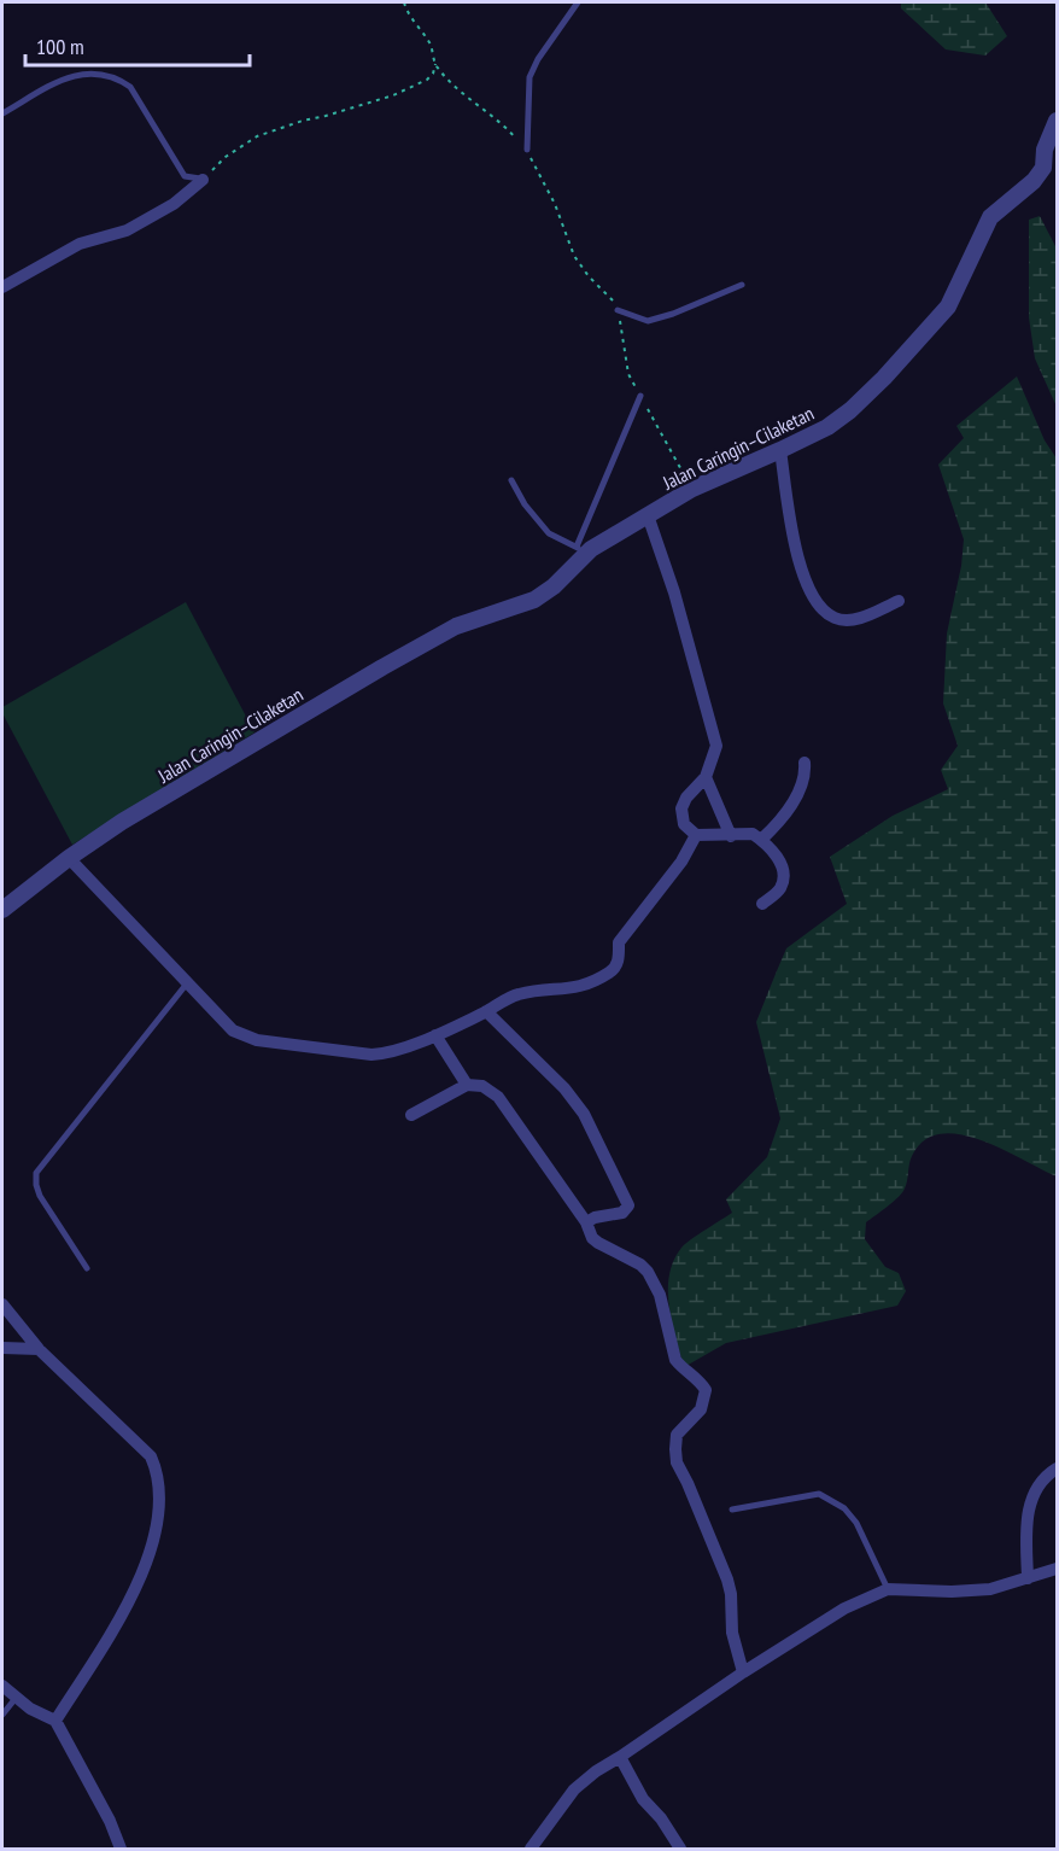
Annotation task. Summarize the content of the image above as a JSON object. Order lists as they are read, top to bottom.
{
  "streets": {
    "street": ["Jalan Caringin–Cilaketan"]
  },
  "scale_bar": "100 m"
}
